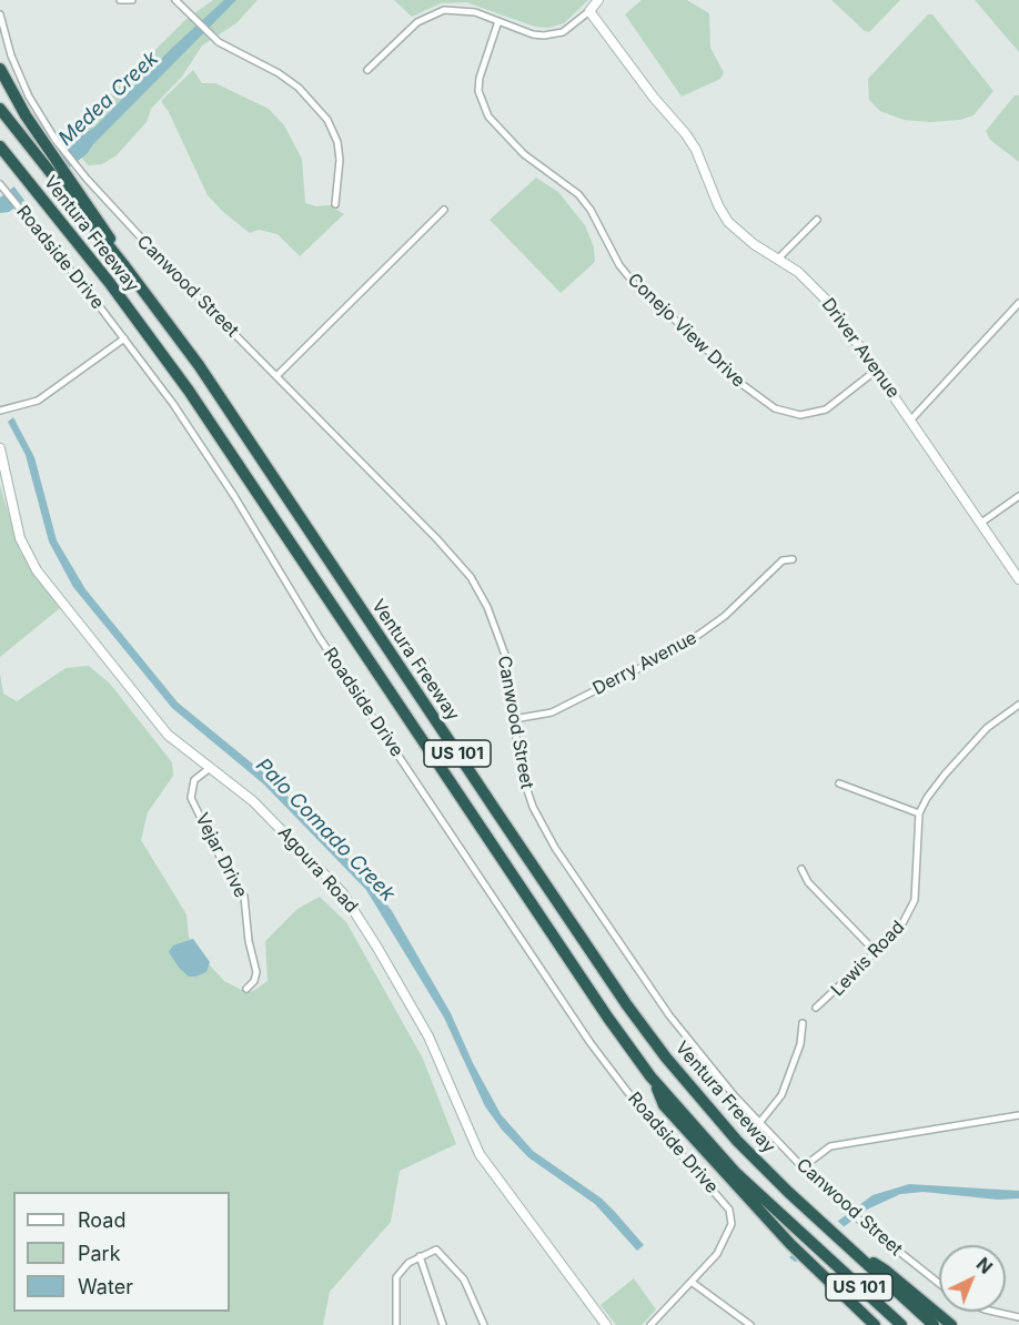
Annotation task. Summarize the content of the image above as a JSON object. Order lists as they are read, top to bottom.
{
  "streets": {
    "highway": ["Ventura Freeway", "US 101"],
    "main road": ["Driver Avenue", "Agoura Road"],
    "street": [
      "Roadside Drive",
      "Canwood Street",
      "Conejo View Drive",
      "Derry Avenue",
      "Vejar Drive",
      "Lewis Road"
    ]
  },
  "crossings": [
    ["Canwood Street", "Derry Avenue"],
    ["Conejo View Drive", "Driver Avenue"],
    ["Vejar Drive", "Agoura Road"]
  ],
  "water": ["Medea Creek", "Palo Comado Creek"],
  "legend": ["Road", "Park", "Water"],
  "north": "top right"
}
